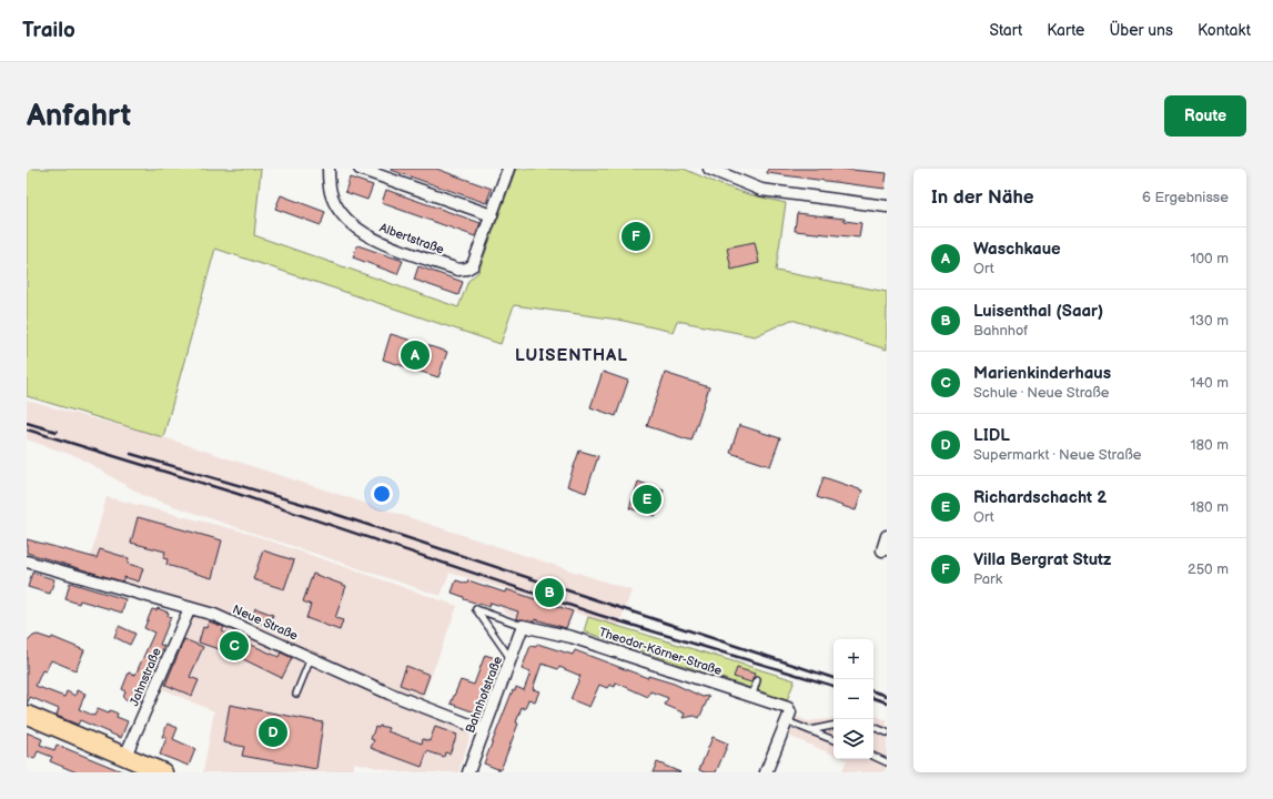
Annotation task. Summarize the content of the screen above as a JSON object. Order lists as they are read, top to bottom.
{
  "streets": {
    "street": [
      "Albertstraße",
      "Neue Straße",
      "Theodor-Körner-Straße",
      "Jahnstraße",
      "Bahnhofstraße"
    ]
  },
  "crossings": [
    ["Neue Straße", "Jahnstraße"],
    ["Neue Straße", "Bahnhofstraße"],
    ["Theodor-Körner-Straße", "Bahnhofstraße"]
  ],
  "districts": ["LUISENTHAL"],
  "page": {
    "header": "Trailo",
    "nav": [
      "Start",
      "Karte",
      "Über uns",
      "Kontakt"
    ],
    "buttons": "Route",
    "title": "Anfahrt",
    "heading": ["In der Nähe", "6 Ergebnisse"],
    "pins": [
      "F",
      "A",
      "E",
      "B",
      "C",
      "D"
    ],
    "list": [
      {
        "mark": "A",
        "name": "Waschkaue",
        "note": "Ort",
        "value": "100 m"
      },
      {
        "mark": "B",
        "name": "Luisenthal (Saar)",
        "note": "Bahnhof",
        "value": "130 m"
      },
      {
        "mark": "C",
        "name": "Marienkinderhaus",
        "note": "Schule · Neue Straße",
        "value": "140 m"
      },
      {
        "mark": "D",
        "name": "LIDL",
        "note": "Supermarkt · Neue Straße",
        "value": "180 m"
      },
      {
        "mark": "E",
        "name": "Richardschacht 2",
        "note": "Ort",
        "value": "180 m"
      },
      {
        "mark": "F",
        "name": "Villa Bergrat Stutz",
        "note": "Park",
        "value": "250 m"
      }
    ],
    "map_buttons": ["+", "−"]
  }
}
